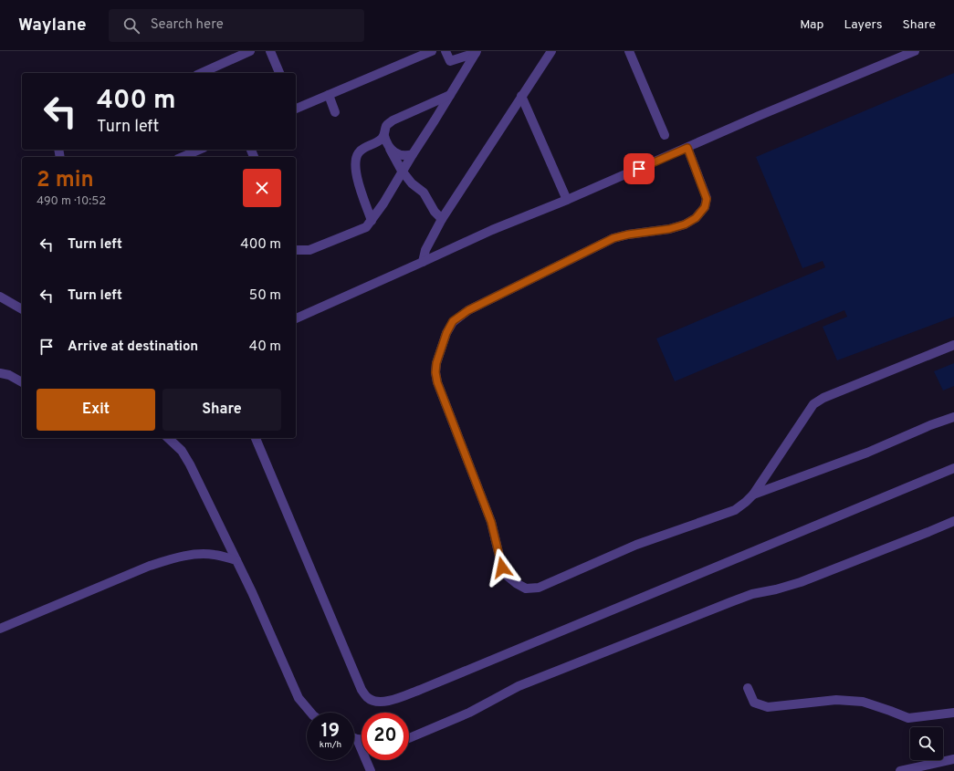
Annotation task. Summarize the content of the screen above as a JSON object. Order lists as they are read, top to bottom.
{
  "page": {
    "header": "Waylane",
    "search": "Search here",
    "nav": ["Map", "Layers", "Share"],
    "turn": ["400 m", "Turn left"],
    "heading": ["2 min", "490 m · 10:52"],
    "list": [
      {
        "name": "Turn left",
        "value": "400 m"
      },
      {
        "name": "Turn left",
        "value": "50 m"
      },
      {
        "name": "Arrive at destination",
        "value": "40 m"
      }
    ],
    "buttons": ["Exit", "Share"],
    "speed": "19 km/h",
    "limit": "20"
  }
}
